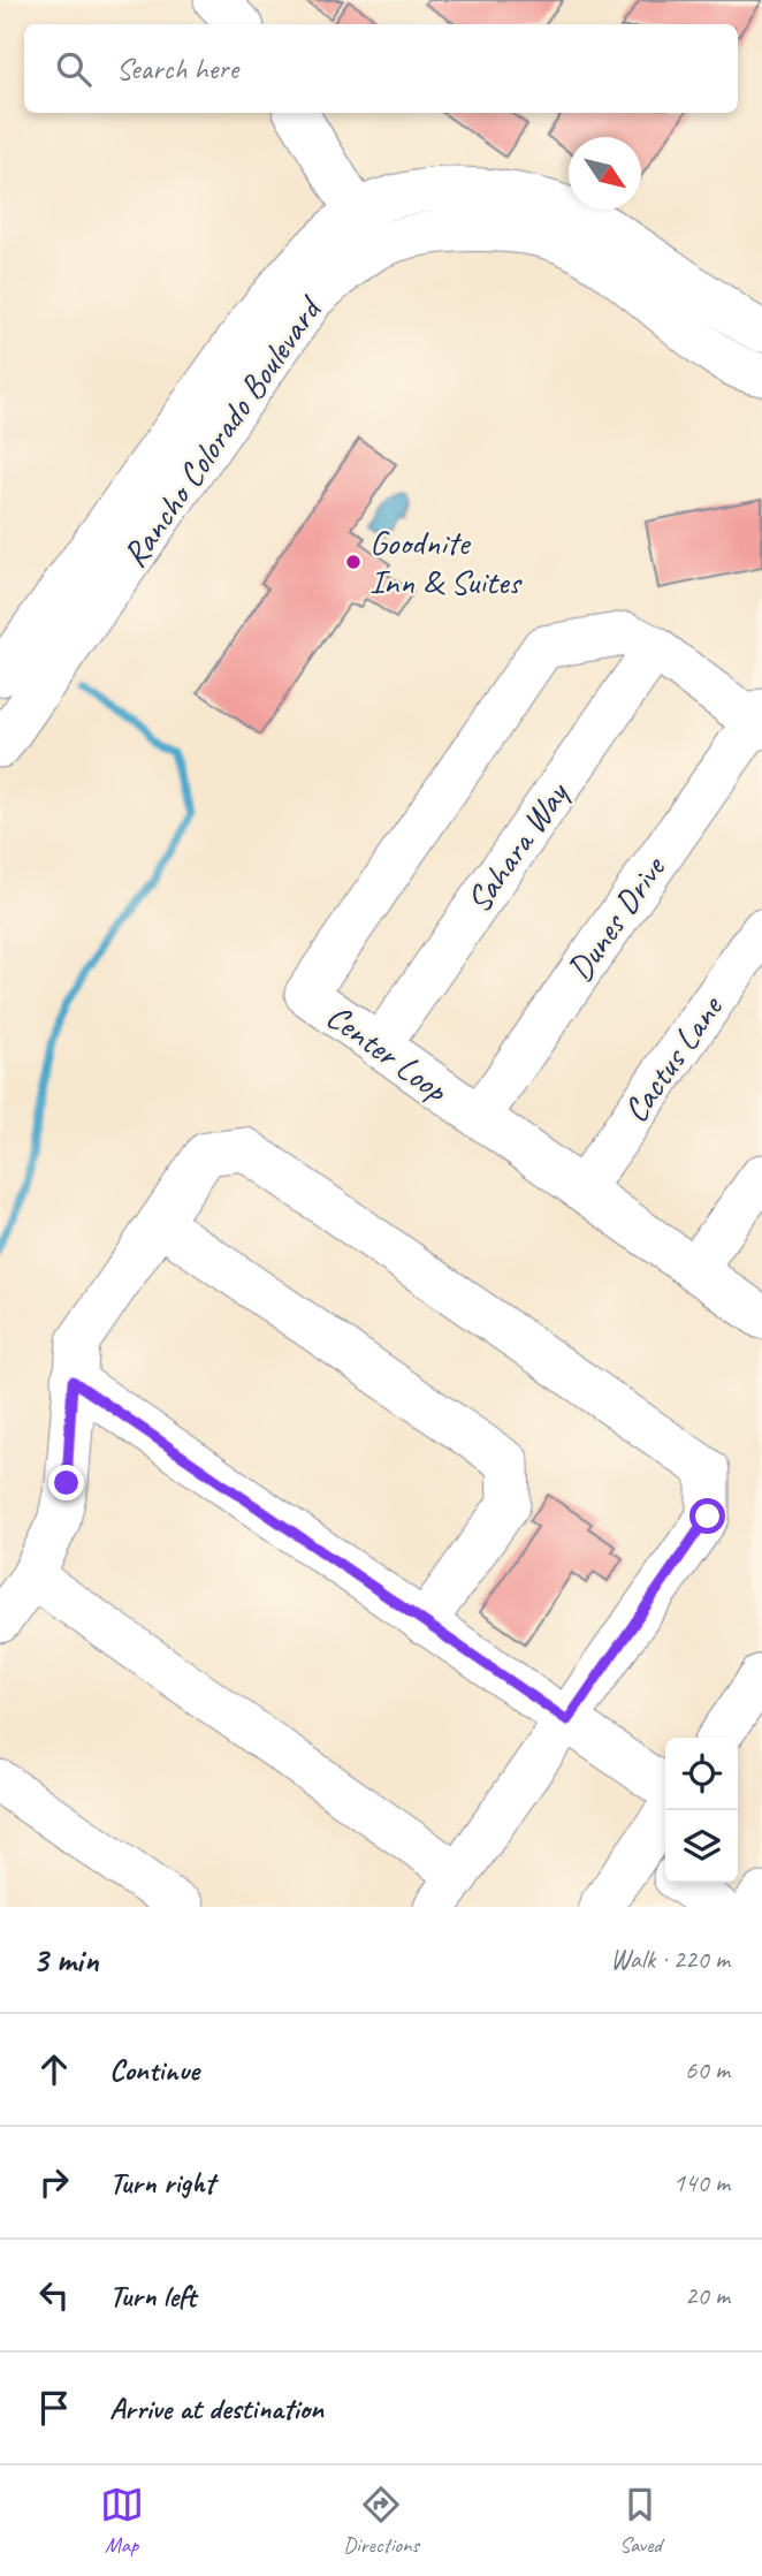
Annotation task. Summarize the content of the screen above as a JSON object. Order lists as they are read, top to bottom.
{
  "streets": {
    "street": [
      "Rancho Colorado Boulevard",
      "Sahara Way",
      "Dunes Drive",
      "Center Loop",
      "Cactus Lane"
    ]
  },
  "crossings": [
    ["Sahara Way", "Center Loop"],
    ["Dunes Drive", "Center Loop"],
    ["Center Loop", "Cactus Lane"]
  ],
  "places": ["Goodnite Inn & Suites"],
  "north": "bottom right",
  "page": {
    "search": "Search here",
    "heading": ["3 min", "Walk · 220 m"],
    "list": [
      ["Continue", "60 m"],
      ["Turn right", "140 m"],
      ["Turn left", "20 m"],
      "Arrive at destination"
    ],
    "nav": ["Map", "Directions", "Saved"]
  }
}
